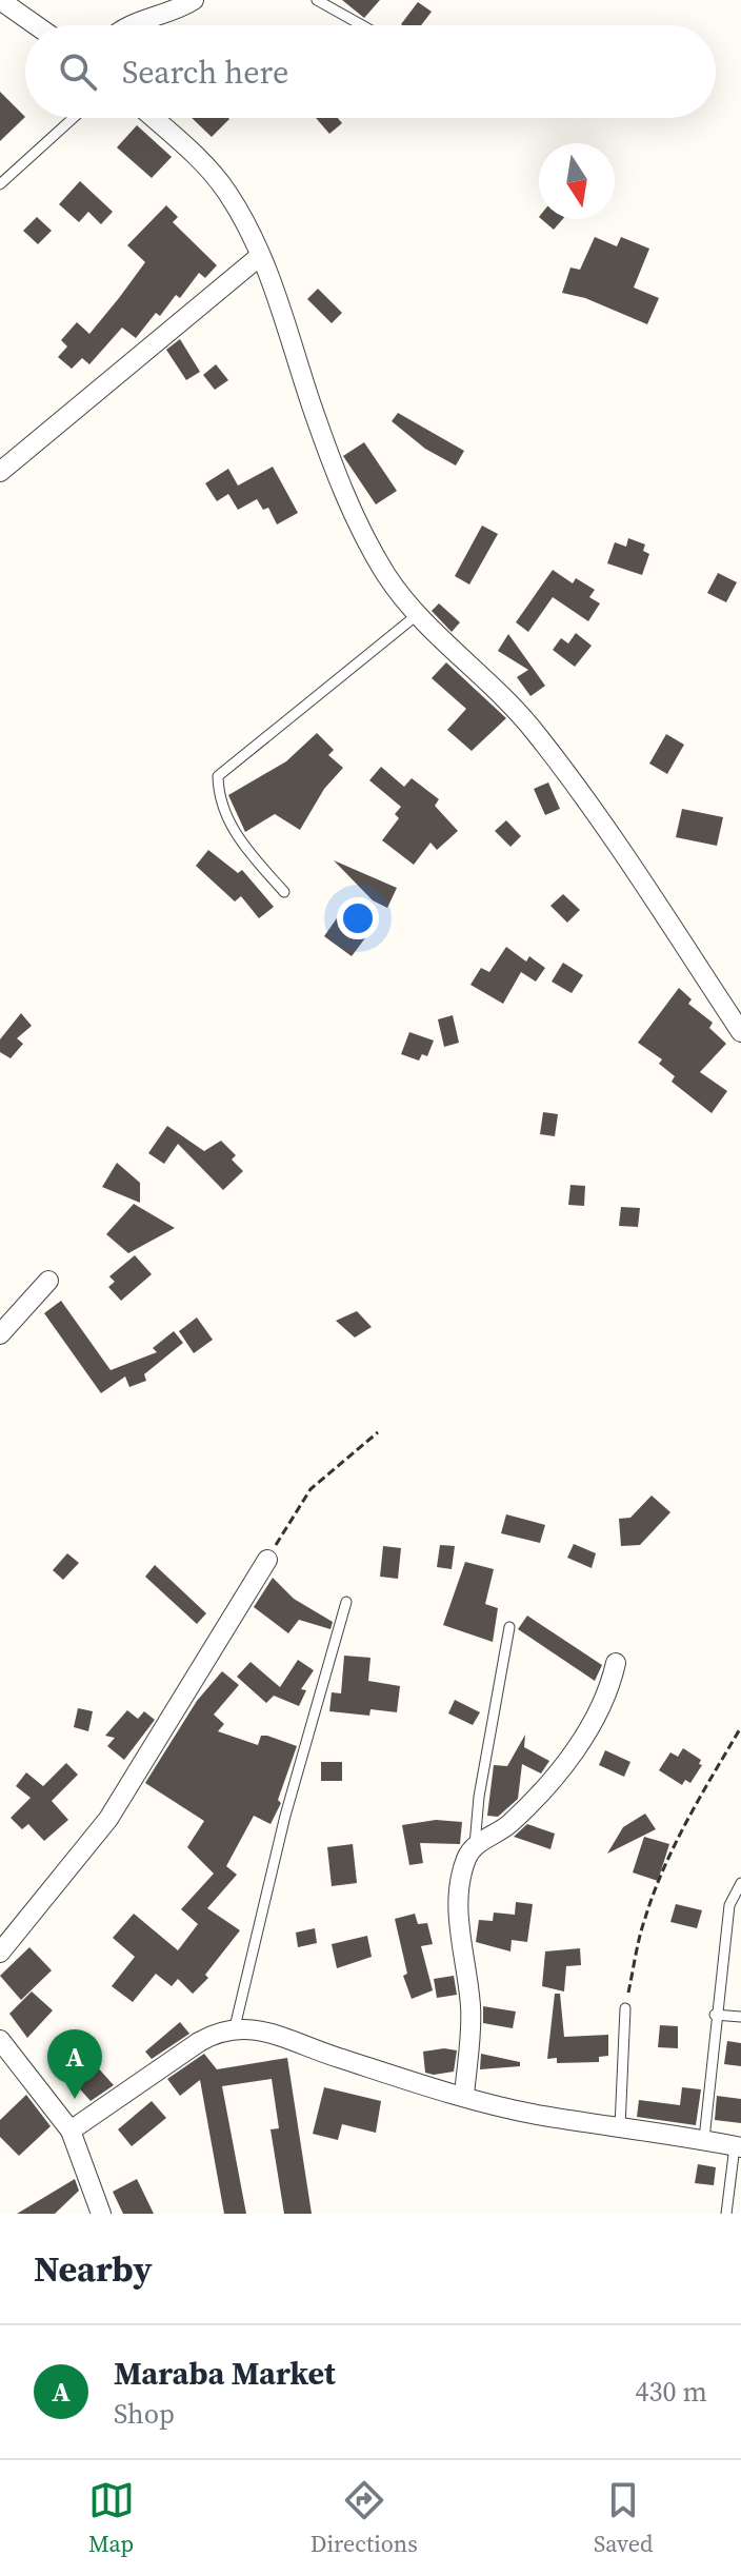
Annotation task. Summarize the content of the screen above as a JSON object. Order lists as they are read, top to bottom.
{
  "north": "bottom",
  "page": {
    "search": "Search here",
    "pins": "A",
    "heading": "Nearby",
    "list": [
      {
        "mark": "A",
        "name": "Maraba Market",
        "note": "Shop",
        "value": "430 m"
      }
    ],
    "nav": ["Map", "Directions", "Saved"]
  }
}
